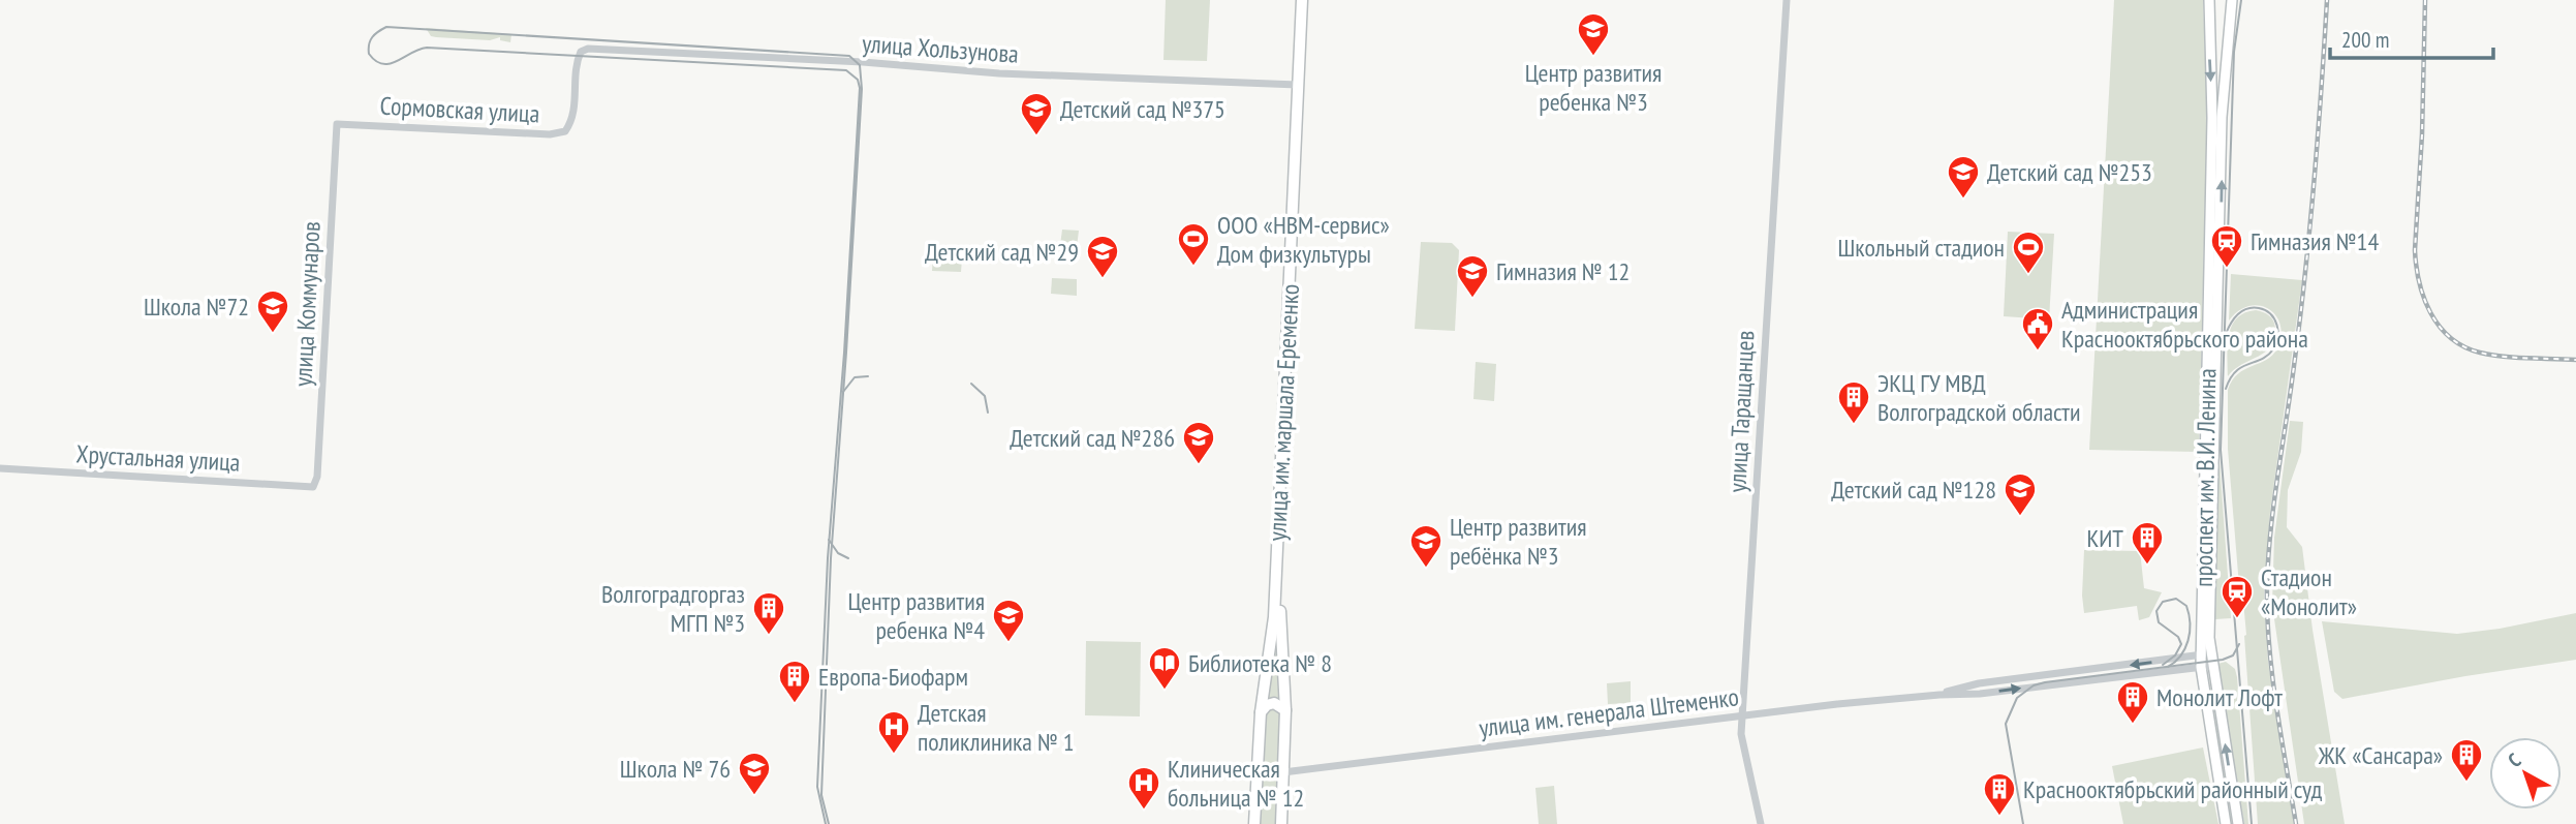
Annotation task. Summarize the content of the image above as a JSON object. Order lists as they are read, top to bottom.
{
  "streets": {
    "highway": ["улица им. маршала Еременко"],
    "main road": ["проспект им. В.И. Ленина"],
    "street": [
      "улица Хользунова",
      "Сормовская улица",
      "улица Коммунаров",
      "улица Таращанцев",
      "Хрустальная улица",
      "улица им. генерала Штеменко"
    ]
  },
  "crossings": [
    ["улица Хользунова", "Сормовская улица"],
    ["улица Хользунова", "улица им. маршала Еременко"],
    ["Сормовская улица", "улица Коммунаров"],
    ["улица Коммунаров", "Хрустальная улица"],
    ["улица Таращанцев", "улица им. генерала Штеменко"],
    ["улица им. маршала Еременко", "улица им. генерала Штеменко"],
    ["проспект им. В.И. Ленина", "улица им. генерала Штеменко"]
  ],
  "places": {
    "school or university": [
      "Центр развития ребенка №3",
      "Детский сад №375",
      "Детский сад №253",
      "Детский сад №29",
      "Гимназия № 12",
      "Школа №72",
      "Детский сад №286",
      "Детский сад №128",
      "Центр развития ребёнка №3",
      "Центр развития ребенка №4",
      "Школа № 76"
    ],
    "sports": ["ООО «НВМ-сервис» Дом физкультуры", "Школьный стадион"],
    "station": ["Гимназия №14", "Стадион «Монолит»"],
    "public building": ["Администрация Краснооктябрьского района"],
    "building": [
      "ЭКЦ ГУ МВД Волгоградской области",
      "КИТ",
      "Волгоградгоргаз МГП №3",
      "Европа-Биофарм",
      "Монолит Лофт",
      "ЖК «Сансара»",
      "Краснооктябрьский районный суд"
    ],
    "library": ["Библиотека № 8"],
    "hospital": ["Детская поликлиника № 1", "Клиническая больница № 12"]
  },
  "scale_bar": "200 m",
  "north": "top left"
}
